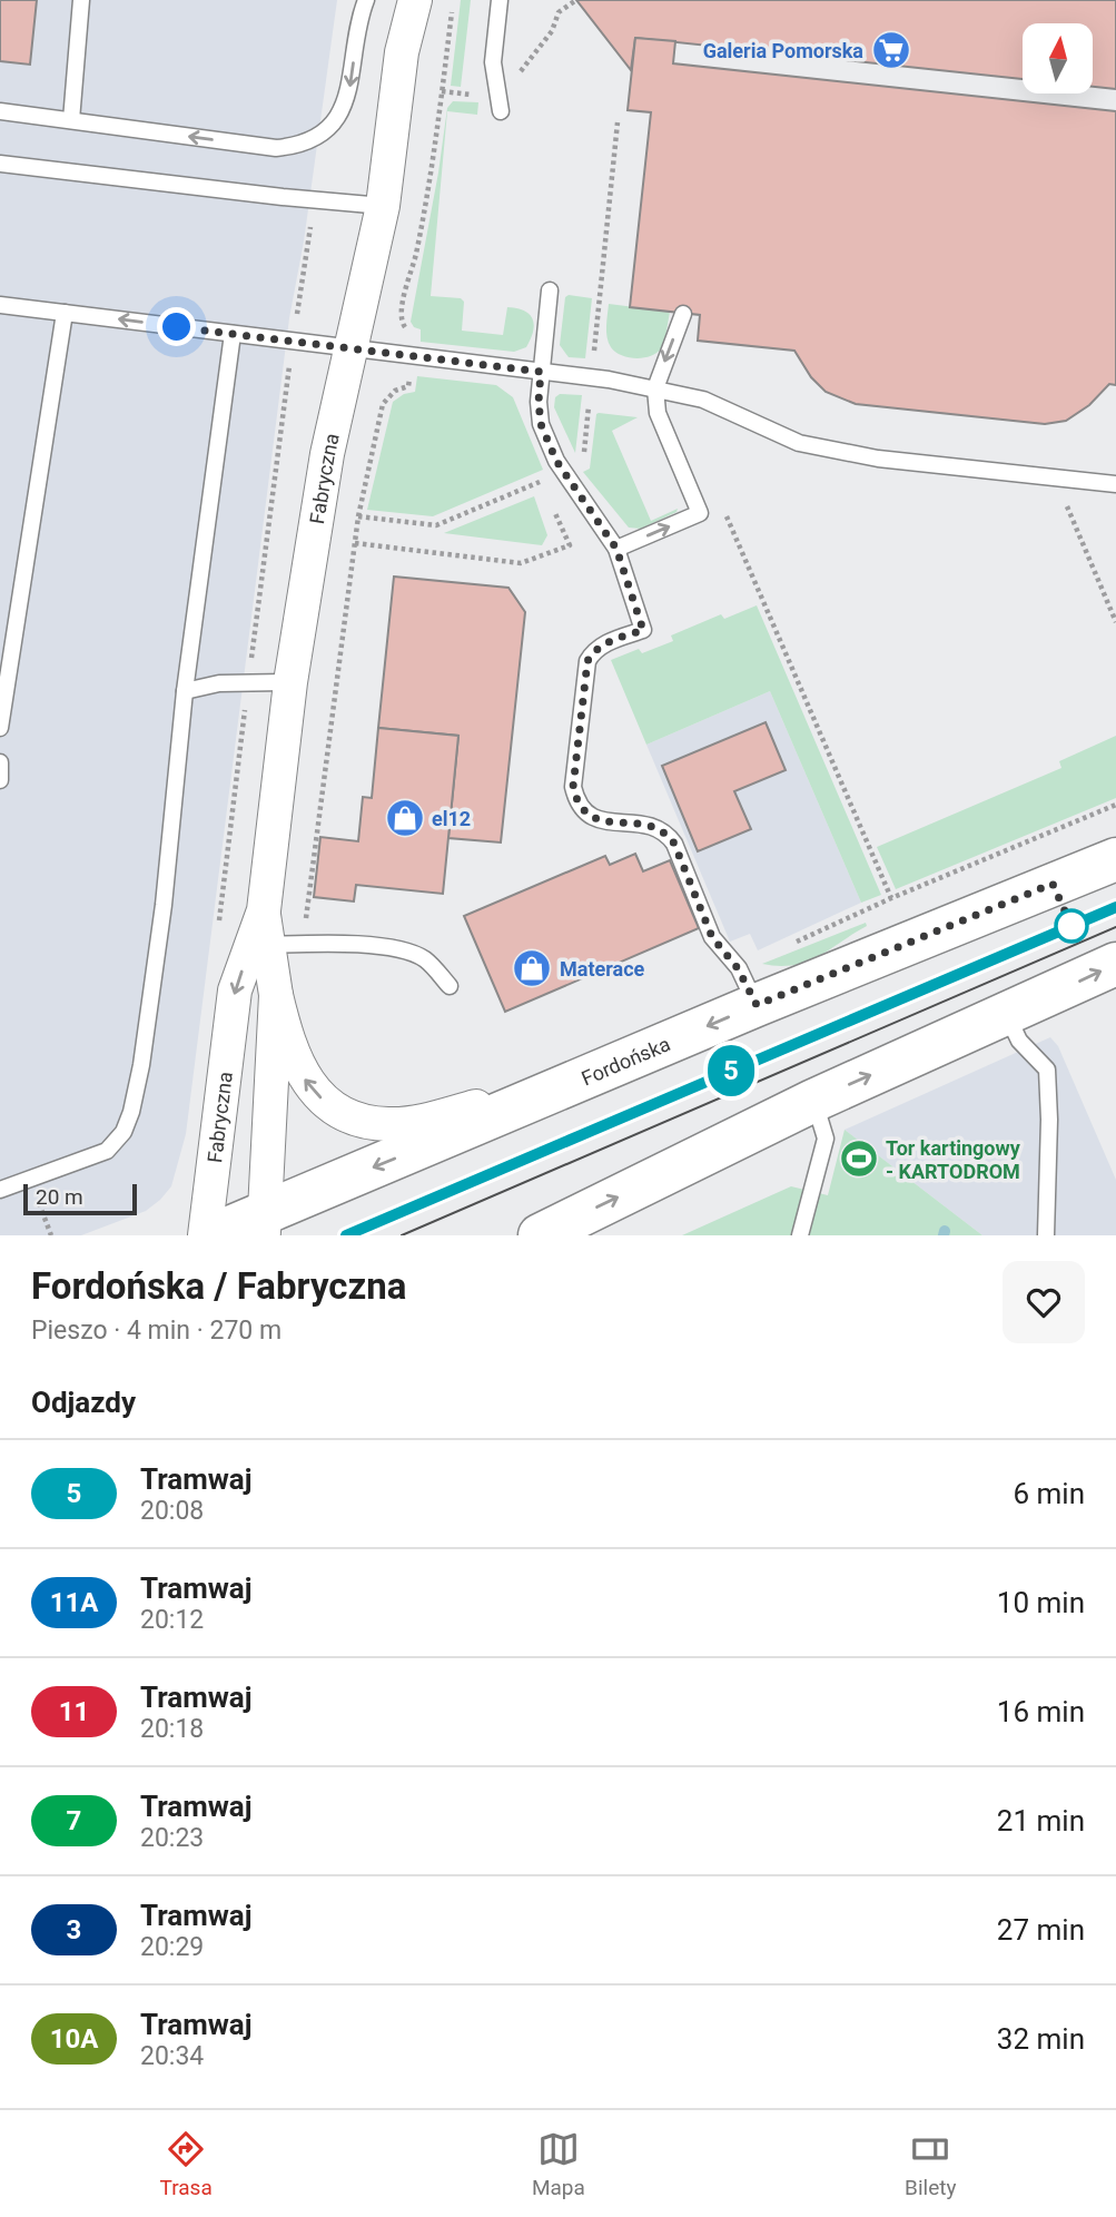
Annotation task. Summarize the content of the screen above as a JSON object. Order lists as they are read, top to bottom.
{
  "streets": {
    "main road": ["Fordońska"],
    "street": ["Fabryczna"]
  },
  "crossings": [
    ["Fabryczna", "Fordońska"]
  ],
  "places": {
    "supermarket": ["Galeria Pomorska"],
    "shop": ["el12", "Materace"],
    "sports": ["Tor kartingowy - KARTODROM"]
  },
  "lines": ["tram line 5"],
  "scale_bar": "20 m",
  "north": "top",
  "page": {
    "on_map": "5",
    "scale": "20 m",
    "heading": [
      ["Fordońska / Fabryczna", "Pieszo · 4 min · 270 m"],
      "Odjazdy"
    ],
    "list": [
      {
        "mark": "5",
        "name": "Tramwaj",
        "note": "20:08",
        "value": "6 min"
      },
      {
        "mark": "11A",
        "name": "Tramwaj",
        "note": "20:12",
        "value": "10 min"
      },
      {
        "mark": "11",
        "name": "Tramwaj",
        "note": "20:18",
        "value": "16 min"
      },
      {
        "mark": "7",
        "name": "Tramwaj",
        "note": "20:23",
        "value": "21 min"
      },
      {
        "mark": "3",
        "name": "Tramwaj",
        "note": "20:29",
        "value": "27 min"
      },
      {
        "mark": "10A",
        "name": "Tramwaj",
        "note": "20:34",
        "value": "32 min"
      }
    ],
    "tabs": ["Trasa", "Mapa", "Bilety"]
  }
}
